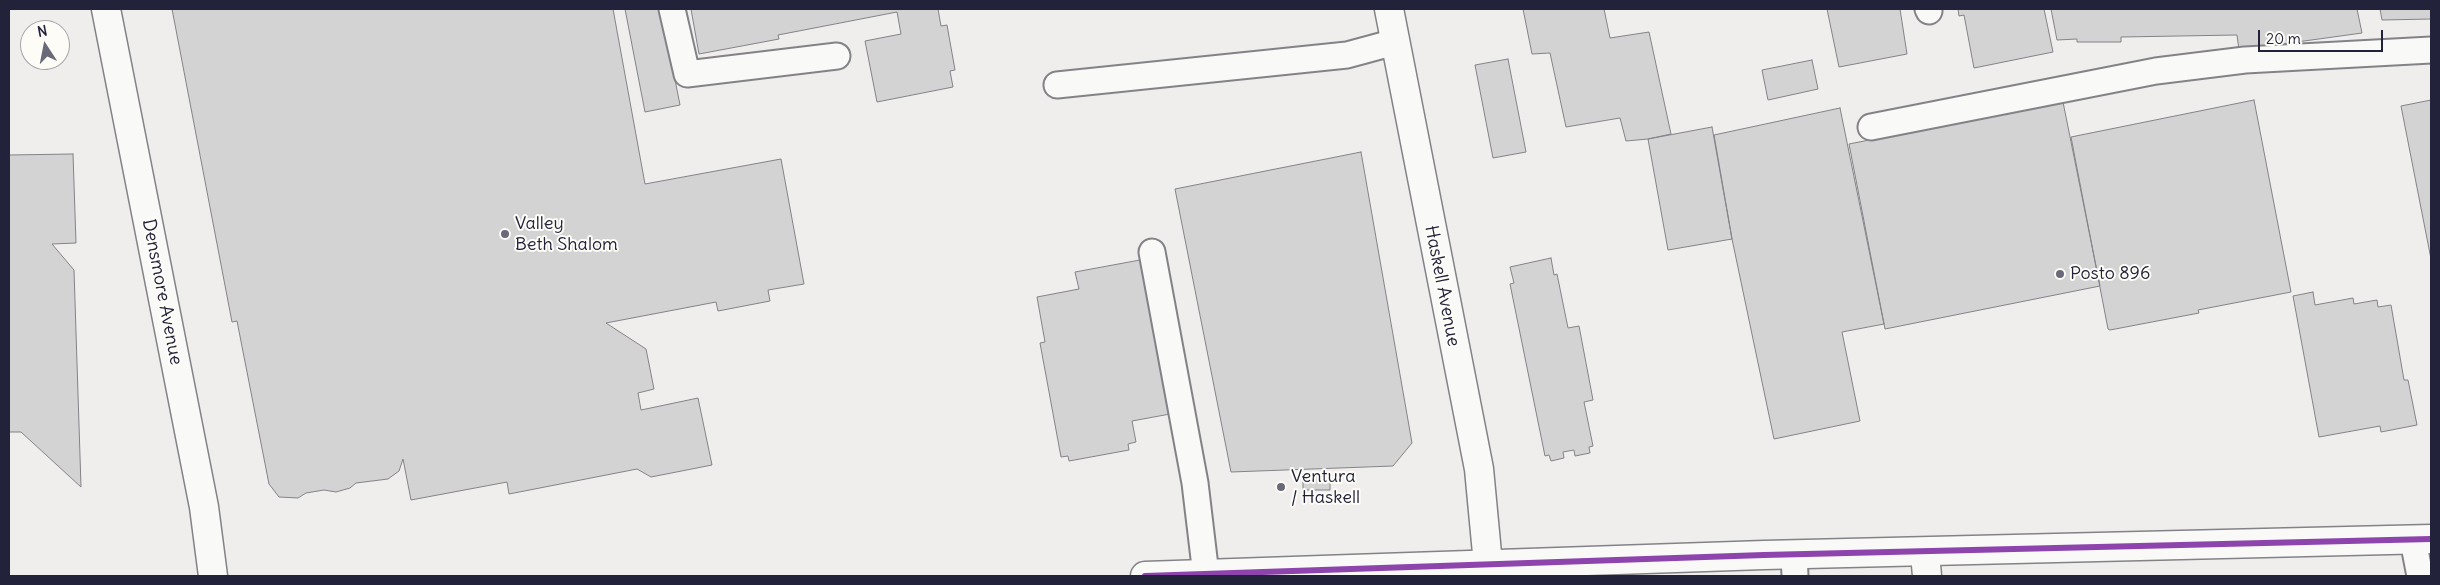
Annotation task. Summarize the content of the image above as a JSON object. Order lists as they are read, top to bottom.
{
  "streets": {
    "main road": ["Haskell Avenue", "Densmore Avenue"]
  },
  "places": ["Valley Beth Shalom", "Posto 896", "Ventura / Haskell"],
  "scale_bar": "20 m",
  "north": "top"
}
